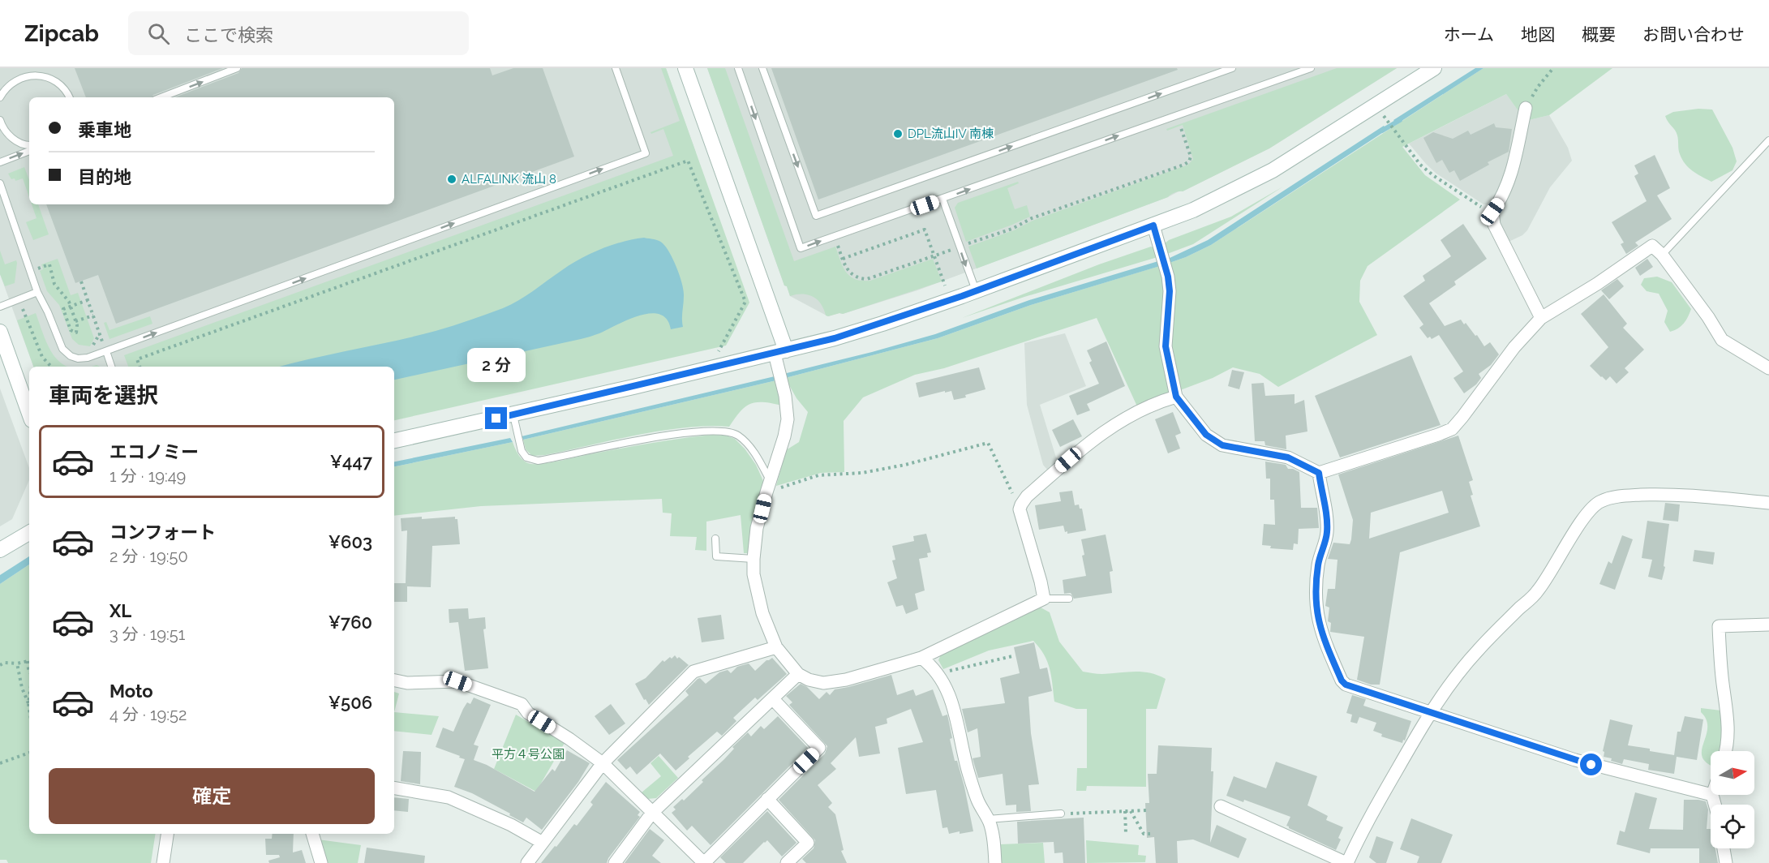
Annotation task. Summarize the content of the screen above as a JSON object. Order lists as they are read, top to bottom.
{
  "parks": ["平方４号公園"],
  "places": ["DPL流山IV 南棟", "ALFALINK 流山 8"],
  "north": "right",
  "page": {
    "header": "Zipcab",
    "search": "ここで検索",
    "nav": [
      "ホーム",
      "地図",
      "概要",
      "お問い合わせ"
    ],
    "banner": ["乗車地", "目的地"],
    "bubble": "2 分",
    "heading": "車両を選択",
    "list": [
      {
        "name": "エコノミー",
        "note": "1 分 · 19:49",
        "value": "¥447"
      },
      {
        "name": "コンフォート",
        "note": "2 分 · 19:50",
        "value": "¥603"
      },
      {
        "name": "XL",
        "note": "3 分 · 19:51",
        "value": "¥760"
      },
      {
        "name": "Moto",
        "note": "4 分 · 19:52",
        "value": "¥506"
      }
    ],
    "buttons": "確定"
  }
}
